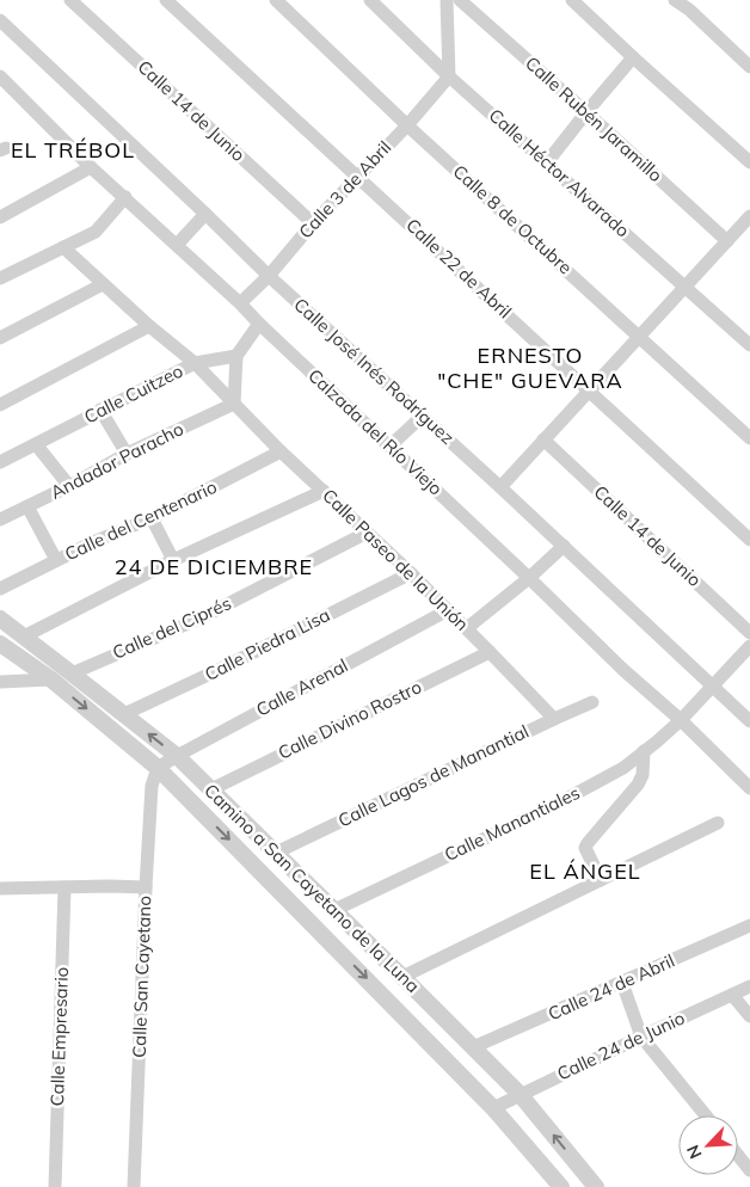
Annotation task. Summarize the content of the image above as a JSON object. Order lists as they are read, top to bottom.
{
  "streets": {
    "street": [
      "Calle 14 de Junio",
      "Calle Rubén Jaramillo",
      "Calle Héctor Alvarado",
      "Calle 3 de Abril",
      "Calle 8 de Octubre",
      "Calle 22 de Abril",
      "Calle José Inés Rodríguez",
      "Calle Cuitzeo",
      "Calzada del Río Viejo",
      "Andador Paracho",
      "Calle del Centenario",
      "Calle Paseo de la Unión",
      "Calle del Ciprés",
      "Calle Piedra Lisa",
      "Calle Arenal",
      "Calle Divino Rostro",
      "Calle Lagos de Manantial",
      "Calle Manantiales",
      "Camino a San Cayetano de la Luna",
      "Calle San Cayetano",
      "Calle 24 de Abril",
      "Calle Empresario",
      "Calle 24 de Junio"
    ]
  },
  "crossings": [
    ["Calle 14 de Junio", "Calle 3 de Abril"],
    ["Calle Héctor Alvarado", "Calle 3 de Abril"],
    ["Calle 3 de Abril", "Calle 8 de Octubre"],
    ["Calle 3 de Abril", "Calle 22 de Abril"],
    ["Calle 3 de Abril", "Calle José Inés Rodríguez"],
    ["Calle 3 de Abril", "Calzada del Río Viejo"],
    ["Calle José Inés Rodríguez", "Calle Manantiales"],
    ["Calle Cuitzeo", "Calle Paseo de la Unión"],
    ["Calzada del Río Viejo", "Calle Manantiales"],
    ["Andador Paracho", "Calle Paseo de la Unión"],
    ["Calle del Centenario", "Calle Paseo de la Unión"],
    ["Calle Paseo de la Unión", "Calle del Ciprés"],
    ["Calle Paseo de la Unión", "Calle Piedra Lisa"],
    ["Calle Paseo de la Unión", "Calle Arenal"],
    ["Calle Paseo de la Unión", "Calle Divino Rostro"],
    ["Calle Paseo de la Unión", "Calle Lagos de Manantial"],
    ["Calle del Ciprés", "Camino a San Cayetano de la Luna"],
    ["Calle Piedra Lisa", "Camino a San Cayetano de la Luna"],
    ["Calle Arenal", "Camino a San Cayetano de la Luna"],
    ["Calle Arenal", "Calle San Cayetano"],
    ["Calle Divino Rostro", "Camino a San Cayetano de la Luna"],
    ["Calle Lagos de Manantial", "Camino a San Cayetano de la Luna"],
    ["Calle Manantiales", "Camino a San Cayetano de la Luna"],
    ["Camino a San Cayetano de la Luna", "Calle San Cayetano"],
    ["Camino a San Cayetano de la Luna", "Calle 24 de Abril"],
    ["Camino a San Cayetano de la Luna", "Calle 24 de Junio"]
  ],
  "districts": [
    "EL TRÉBOL",
    "ERNESTO \"CHE\" GUEVARA",
    "24 DE DICIEMBRE",
    "EL ÁNGEL"
  ],
  "north": "bottom left"
}
